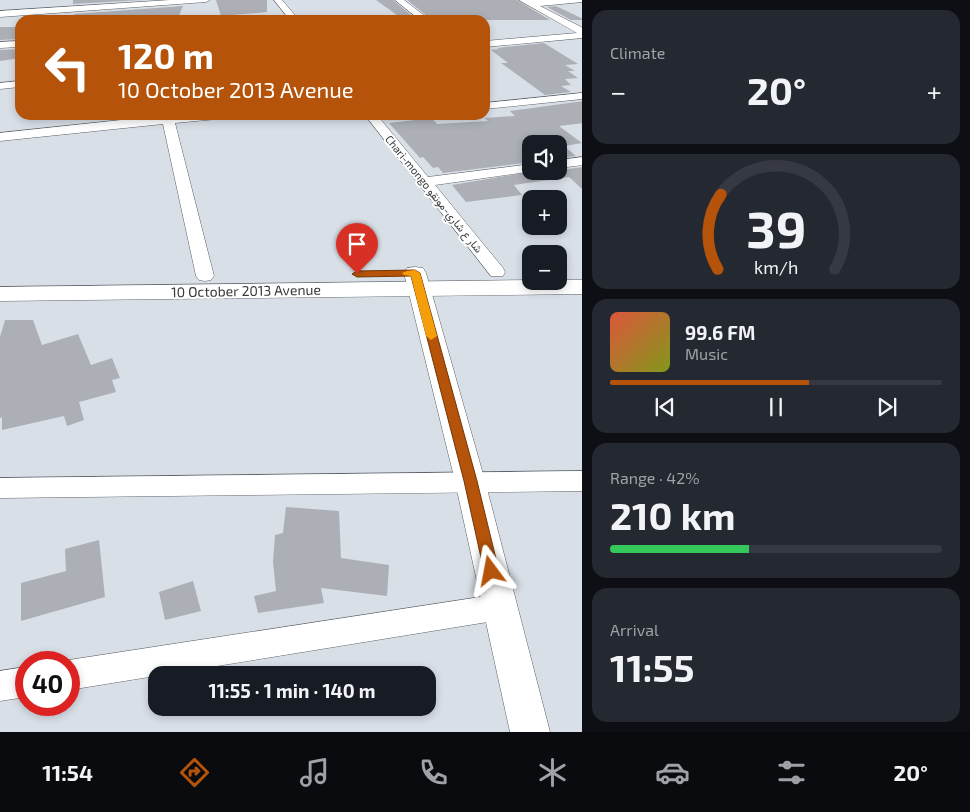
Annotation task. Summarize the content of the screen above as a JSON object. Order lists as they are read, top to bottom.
{
  "streets": {
    "highway": ["10 October 2013 Avenue"],
    "street": ["Chari-mongo شار ع شاري-مونقو"]
  },
  "crossings": [
    ["Chari-mongo شار ع شاري-مونقو", "10 October 2013 Avenue"]
  ],
  "page": {
    "tile": [
      "Climate",
      ["Range · 42%", "210 km"],
      ["Arrival", "11:55"]
    ],
    "turn": ["120 m", "10 October 2013 Avenue"],
    "heat": ["−", "20°", "+"],
    "map_buttons": ["+", "−"],
    "song": ["99.6 FM", "Music"],
    "limit": "40",
    "trip": "11:55 · 1 min · 140 m",
    "tabs": ["11:54", "20°"],
    "gauge": ["39", "km/h"]
  }
}
